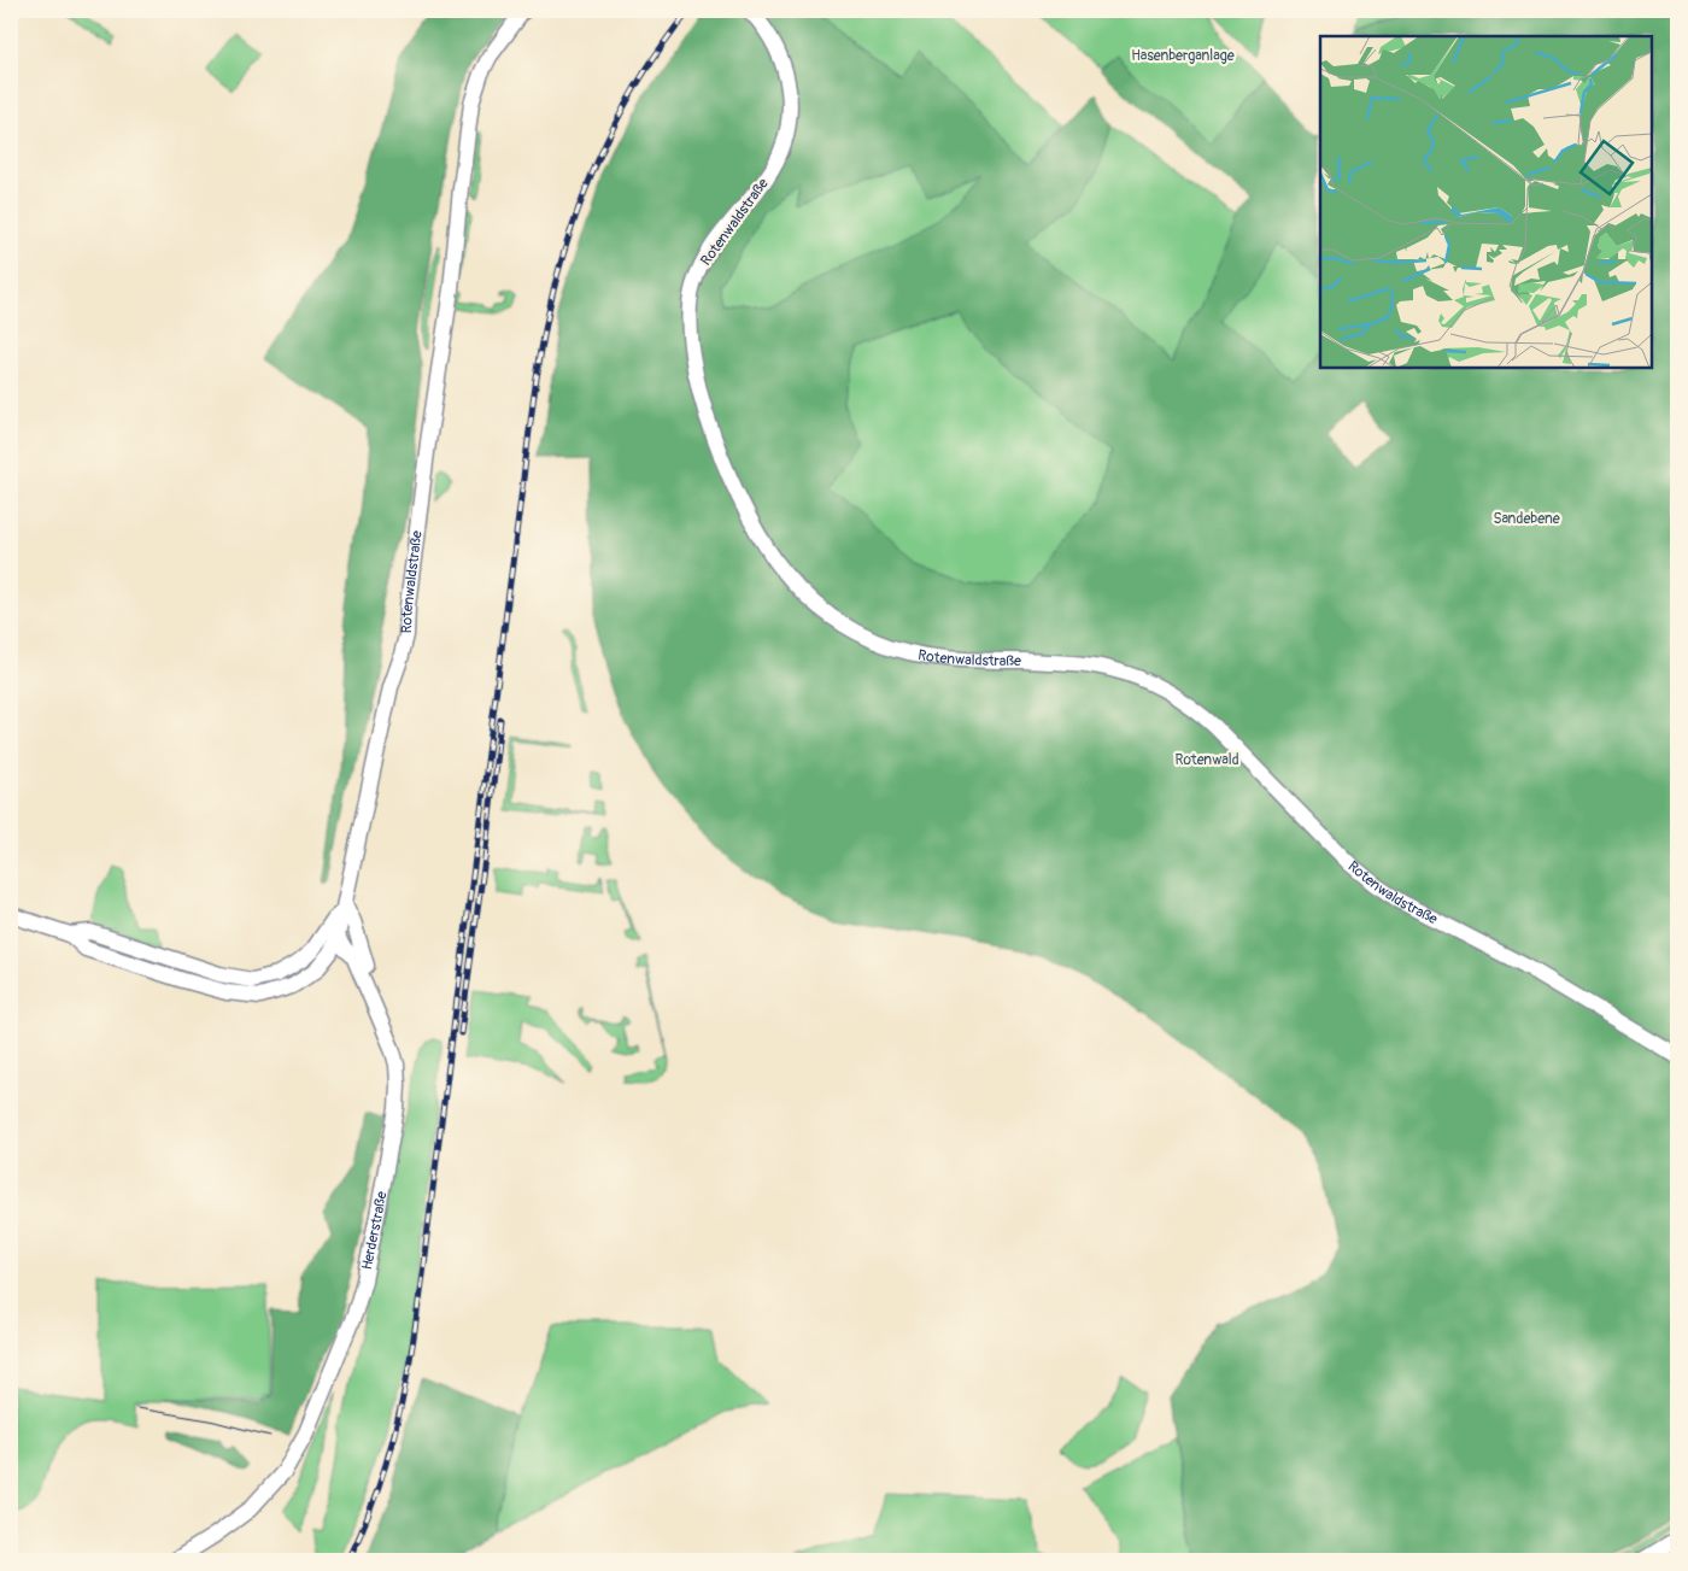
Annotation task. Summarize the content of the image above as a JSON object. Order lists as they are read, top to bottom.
{
  "streets": {
    "main road": ["Rotenwaldstraße", "Herderstraße"]
  },
  "crossings": [
    ["Rotenwaldstraße", "Herderstraße"]
  ],
  "parks": ["Hasenberganlage", "Sandebene", "Rotenwald"]
}
